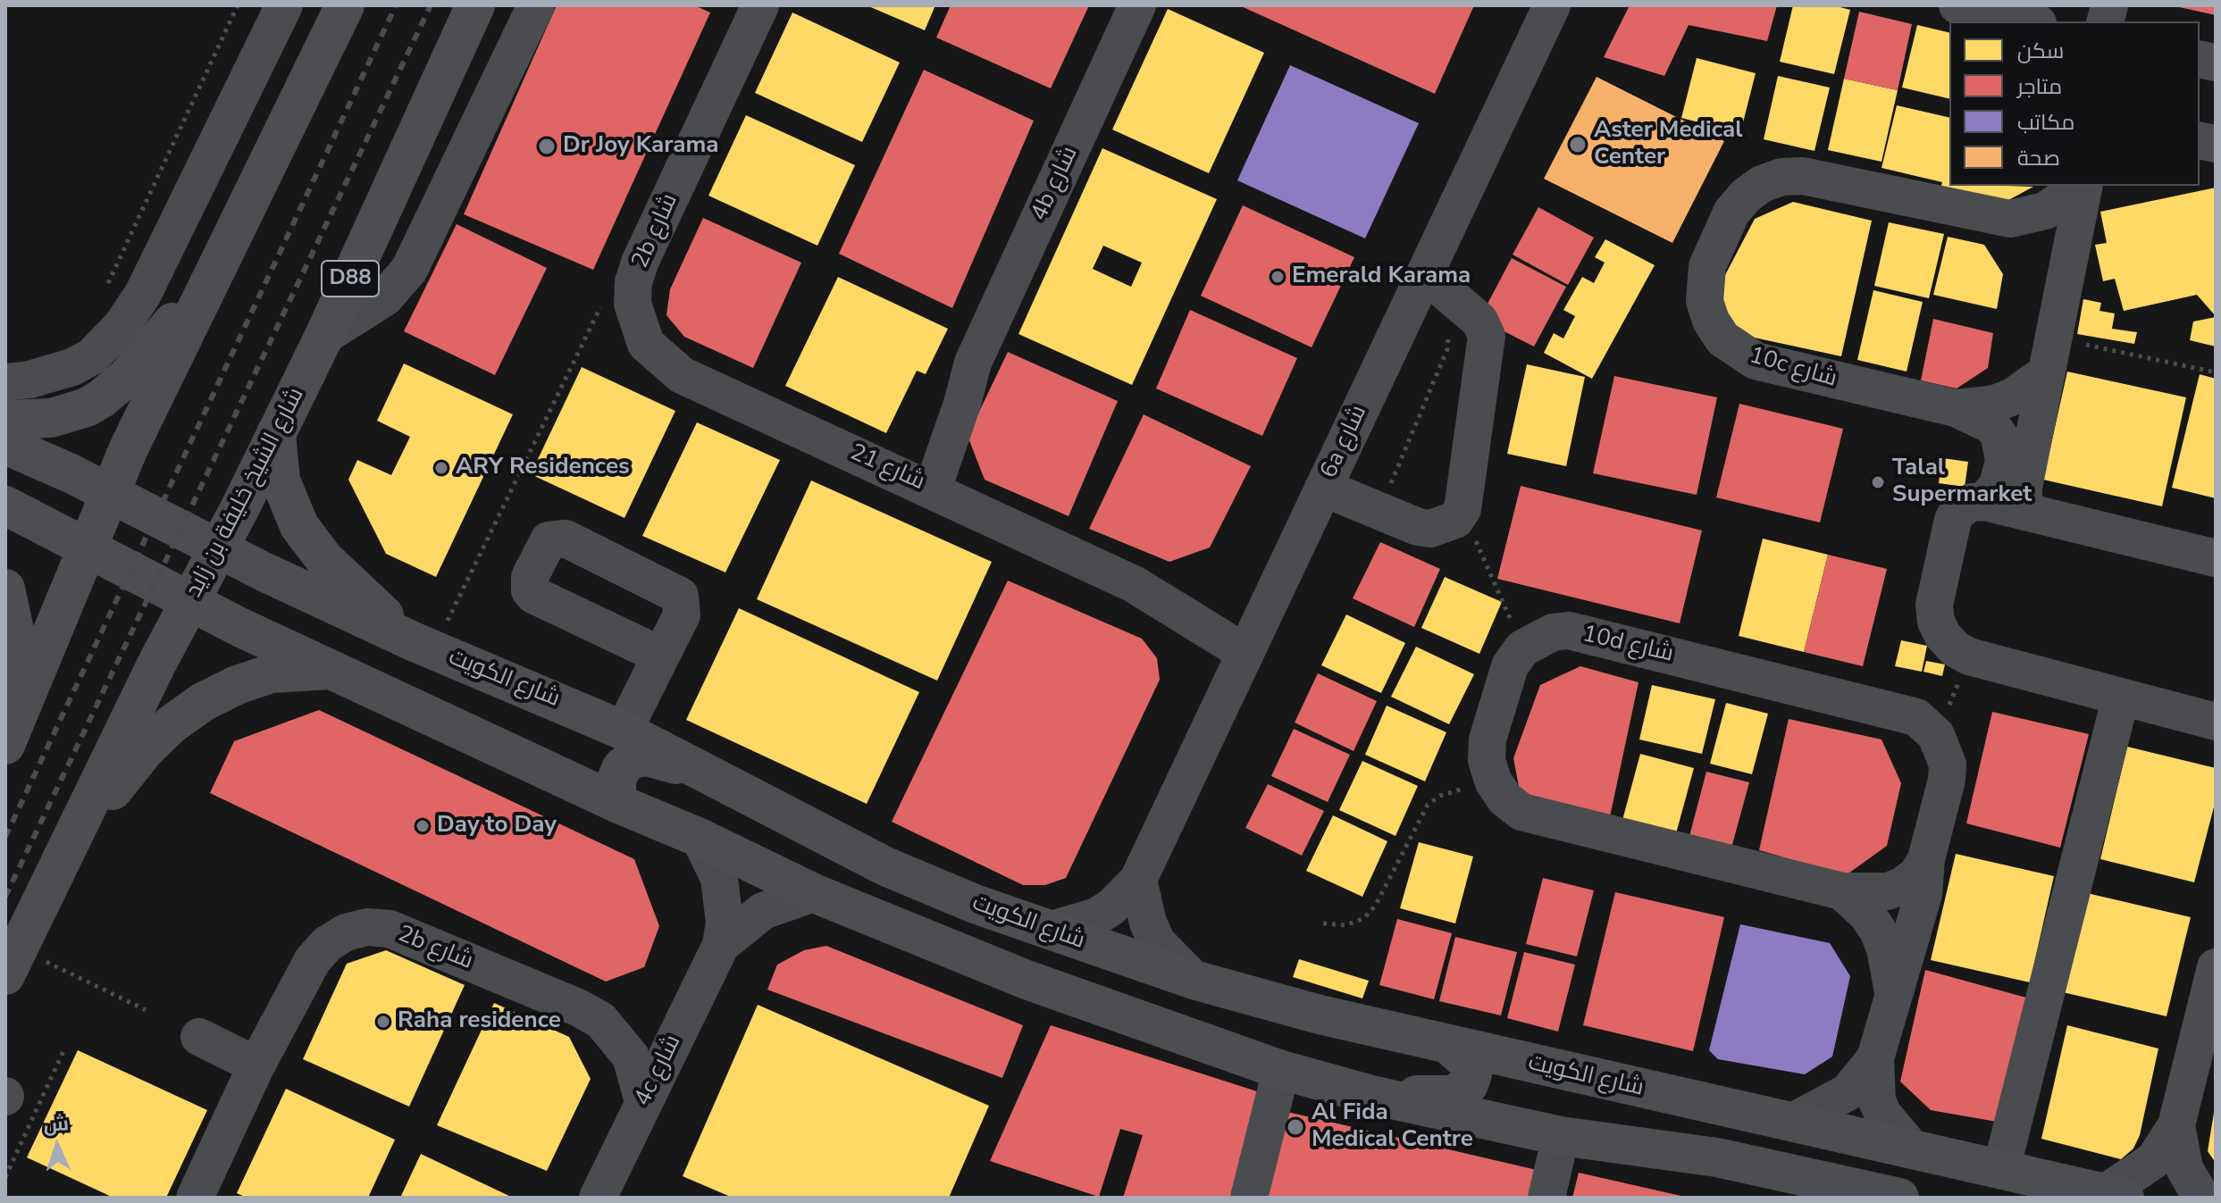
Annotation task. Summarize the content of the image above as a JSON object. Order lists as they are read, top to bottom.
{
  "streets": {
    "main road": ["D88", "شارع الشيخ خليفة بن زايد", "شارع الكويت"],
    "street": [
      "4b شارع",
      "2b شارع",
      "10c شارع",
      "6a شارع",
      "شارع 21",
      "10d شارع",
      "4c شارع"
    ]
  },
  "crossings": [
    ["4b شارع", "شارع 21"],
    ["2b شارع", "شارع 21"],
    ["2b شارع", "4c شارع"],
    ["6a شارع", "شارع 21"],
    ["6a شارع", "شارع الكويت"],
    ["شارع الشيخ خليفة بن زايد", "شارع الكويت"]
  ],
  "places": [
    "Aster Medical Center",
    "Dr Joy Karama",
    "Emerald Karama",
    "ARY Residences",
    "Talal Supermarket",
    "Day to Day",
    "Raha residence",
    "Al Fida Medical Centre"
  ],
  "legend": [
    "سكن",
    "متاجر",
    "مكاتب",
    "صحة"
  ],
  "north": "top"
}
